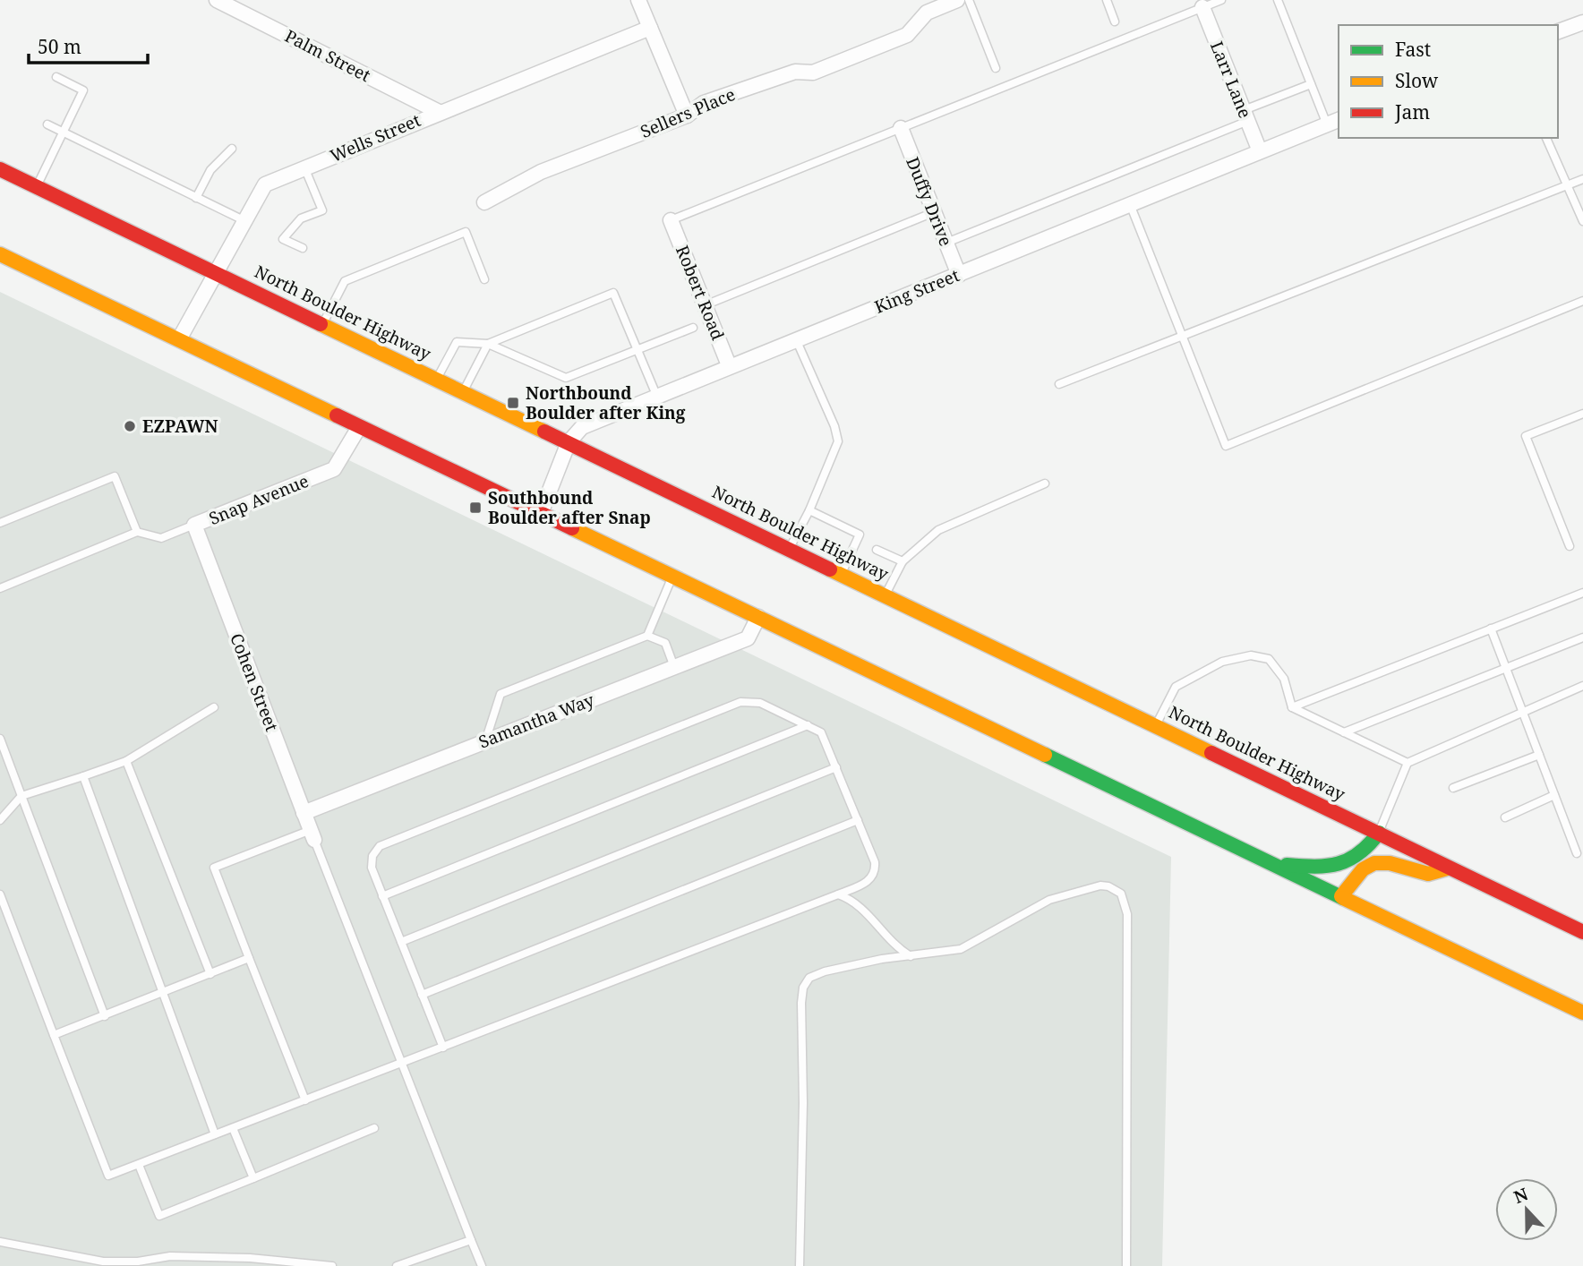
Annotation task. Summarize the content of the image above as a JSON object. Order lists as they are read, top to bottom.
{
  "streets": {
    "main road": ["North Boulder Highway"],
    "street": [
      "Palm Street",
      "Larr Lane",
      "Sellers Place",
      "Wells Street",
      "Duffy Drive",
      "King Street",
      "Robert Road",
      "Snap Avenue",
      "Cohen Street",
      "Samantha Way"
    ]
  },
  "crossings": [
    ["Palm Street", "Wells Street"],
    ["Larr Lane", "King Street"],
    ["Wells Street", "North Boulder Highway"],
    ["Duffy Drive", "King Street"],
    ["King Street", "Robert Road"],
    ["King Street", "North Boulder Highway"],
    ["Snap Avenue", "Cohen Street"],
    ["Cohen Street", "Samantha Way"]
  ],
  "places": {
    "transit": ["Northbound Boulder after King", "Southbound Boulder after Snap"],
    "other": ["EZPAWN"]
  },
  "legend": ["Fast", "Slow", "Jam"],
  "scale_bar": "50 m",
  "north": "top"
}
